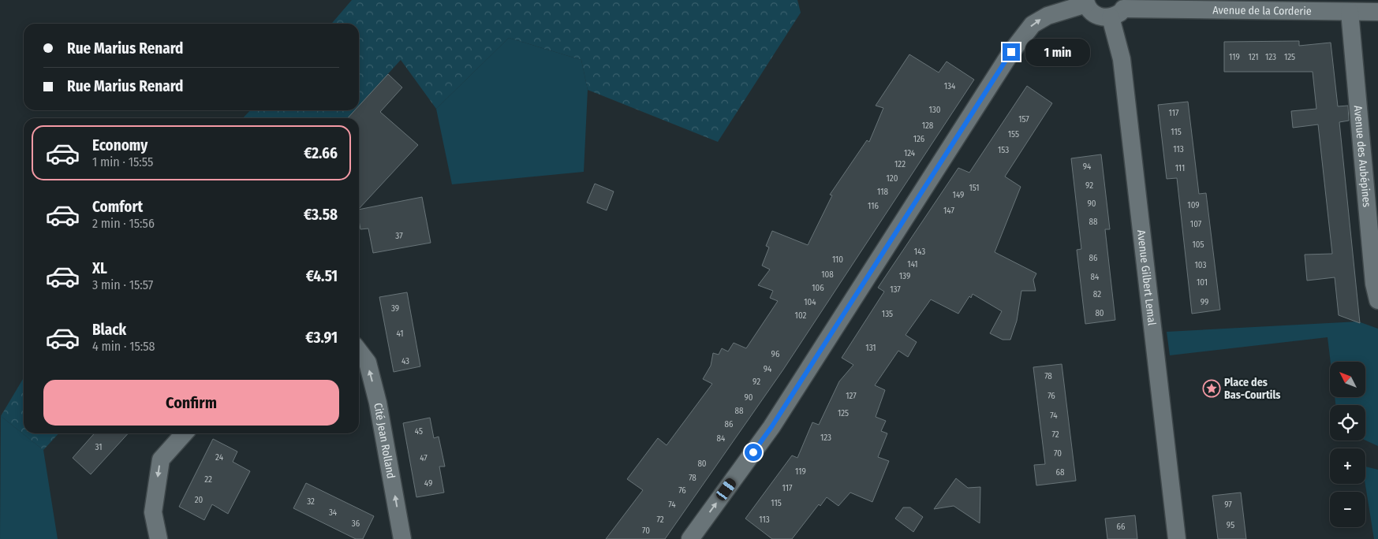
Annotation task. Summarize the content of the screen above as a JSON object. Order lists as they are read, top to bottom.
{
  "streets": {
    "street": [
      "Avenue de la Corderie",
      "Avenue des Aubépines",
      "Avenue Gilbert Lemal",
      "Cité Jean Rolland"
    ]
  },
  "crossings": [
    ["Avenue de la Corderie", "Avenue des Aubépines"],
    ["Avenue de la Corderie", "Avenue Gilbert Lemal"]
  ],
  "one_way": ["Cité Jean Rolland"],
  "places": {
    "place": ["Place des Bas-Courtils"]
  },
  "house_numbers": [
    "119",
    "121",
    "123",
    "125",
    "134",
    "130",
    "117",
    "157",
    "128",
    "115",
    "155",
    "126",
    "113",
    "153",
    "124",
    "122",
    "94",
    "111",
    "120",
    "92",
    "151",
    "118",
    "149",
    "90",
    "109",
    "116",
    "147",
    "88",
    "107",
    "37",
    "105",
    "143",
    "86",
    "110",
    "141",
    "103",
    "108",
    "139",
    "84",
    "101",
    "106",
    "137",
    "82",
    "104",
    "99",
    "39",
    "80",
    "135",
    "102",
    "41",
    "131",
    "96",
    "43",
    "94",
    "78",
    "92",
    "127",
    "76",
    "90",
    "88",
    "125",
    "74",
    "86",
    "45",
    "72",
    "123",
    "84",
    "31",
    "70",
    "24",
    "47",
    "80",
    "119",
    "68",
    "78",
    "22",
    "49",
    "117",
    "76",
    "20",
    "32",
    "115",
    "74",
    "97",
    "34",
    "72",
    "113",
    "36",
    "95",
    "66",
    "70"
  ],
  "north": "top left",
  "page": {
    "banner": ["Rue Marius Renard", "Rue Marius Renard"],
    "bubble": "1 min",
    "list": [
      {
        "name": "Economy",
        "note": "1 min · 15:55",
        "value": "€2.66"
      },
      {
        "name": "Comfort",
        "note": "2 min · 15:56",
        "value": "€3.58"
      },
      {
        "name": "XL",
        "note": "3 min · 15:57",
        "value": "€4.51"
      },
      {
        "name": "Black",
        "note": "4 min · 15:58",
        "value": "€3.91"
      }
    ],
    "map_buttons": ["+", "−"],
    "buttons": "Confirm"
  }
}
